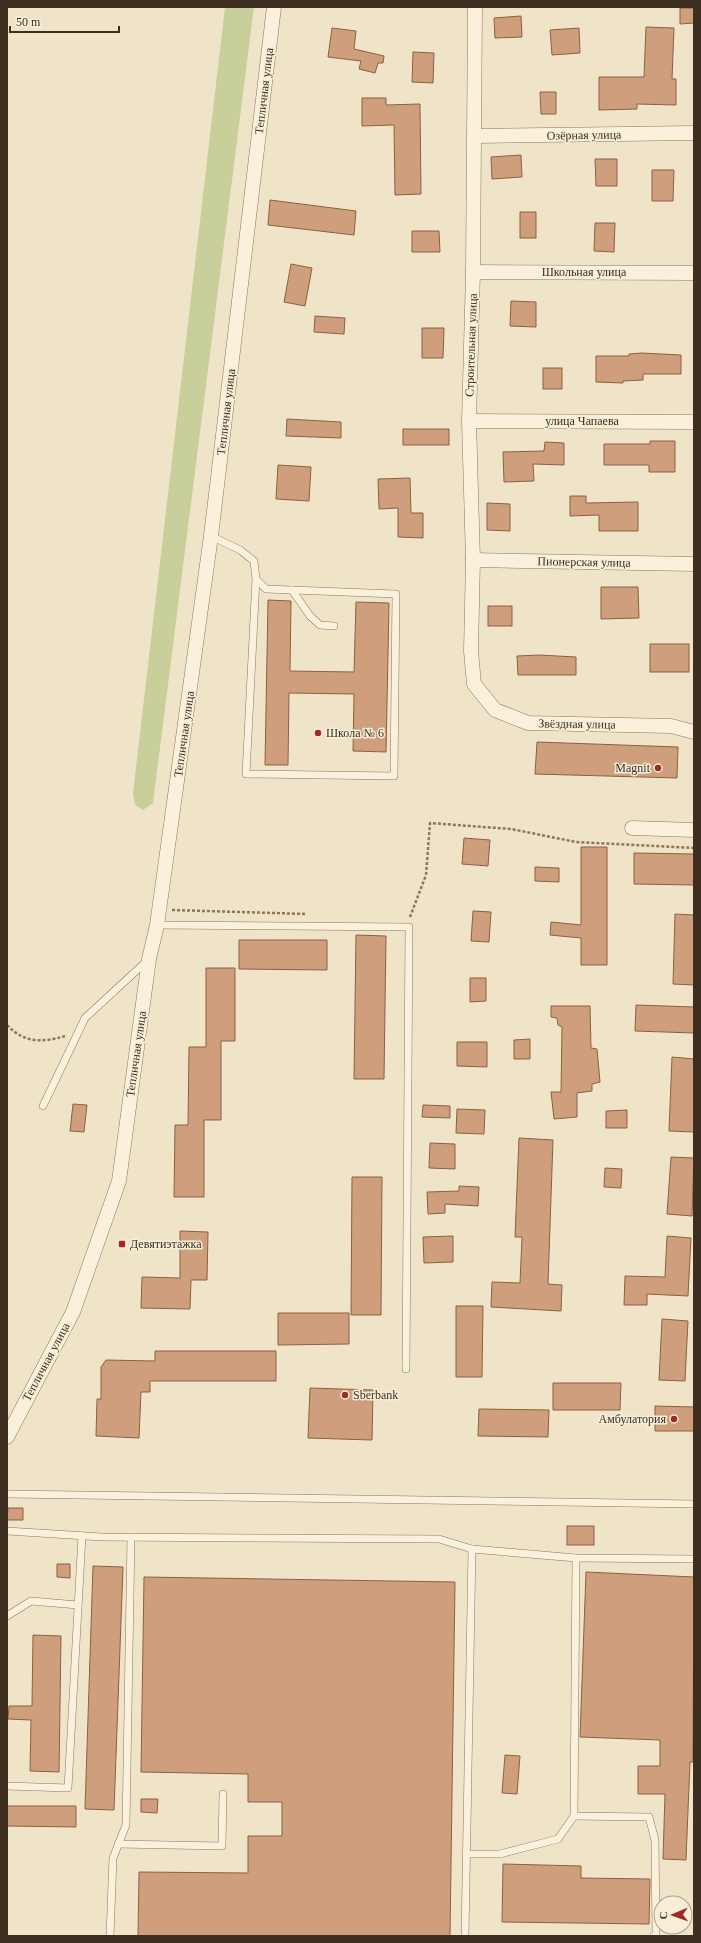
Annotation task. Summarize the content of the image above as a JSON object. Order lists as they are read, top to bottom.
{
  "streets": {
    "street": [
      "Тепличная улица",
      "Озёрная улица",
      "Школьная улица",
      "Строительная улица",
      "улица Чапаева",
      "Пионерская улица",
      "Звёздная улица"
    ]
  },
  "crossings": [
    ["Озёрная улица", "Строительная улица"],
    ["Школьная улица", "Строительная улица"],
    ["Строительная улица", "улица Чапаева"],
    ["Строительная улица", "Пионерская улица"],
    ["Строительная улица", "Звёздная улица"]
  ],
  "places": {
    "other": [
      "Школа № 6",
      "Magnit",
      "Sberbank",
      "Амбулатория"
    ],
    "transit": ["Девятиэтажка"]
  },
  "scale_bar": "50 m",
  "north": "left"
}
